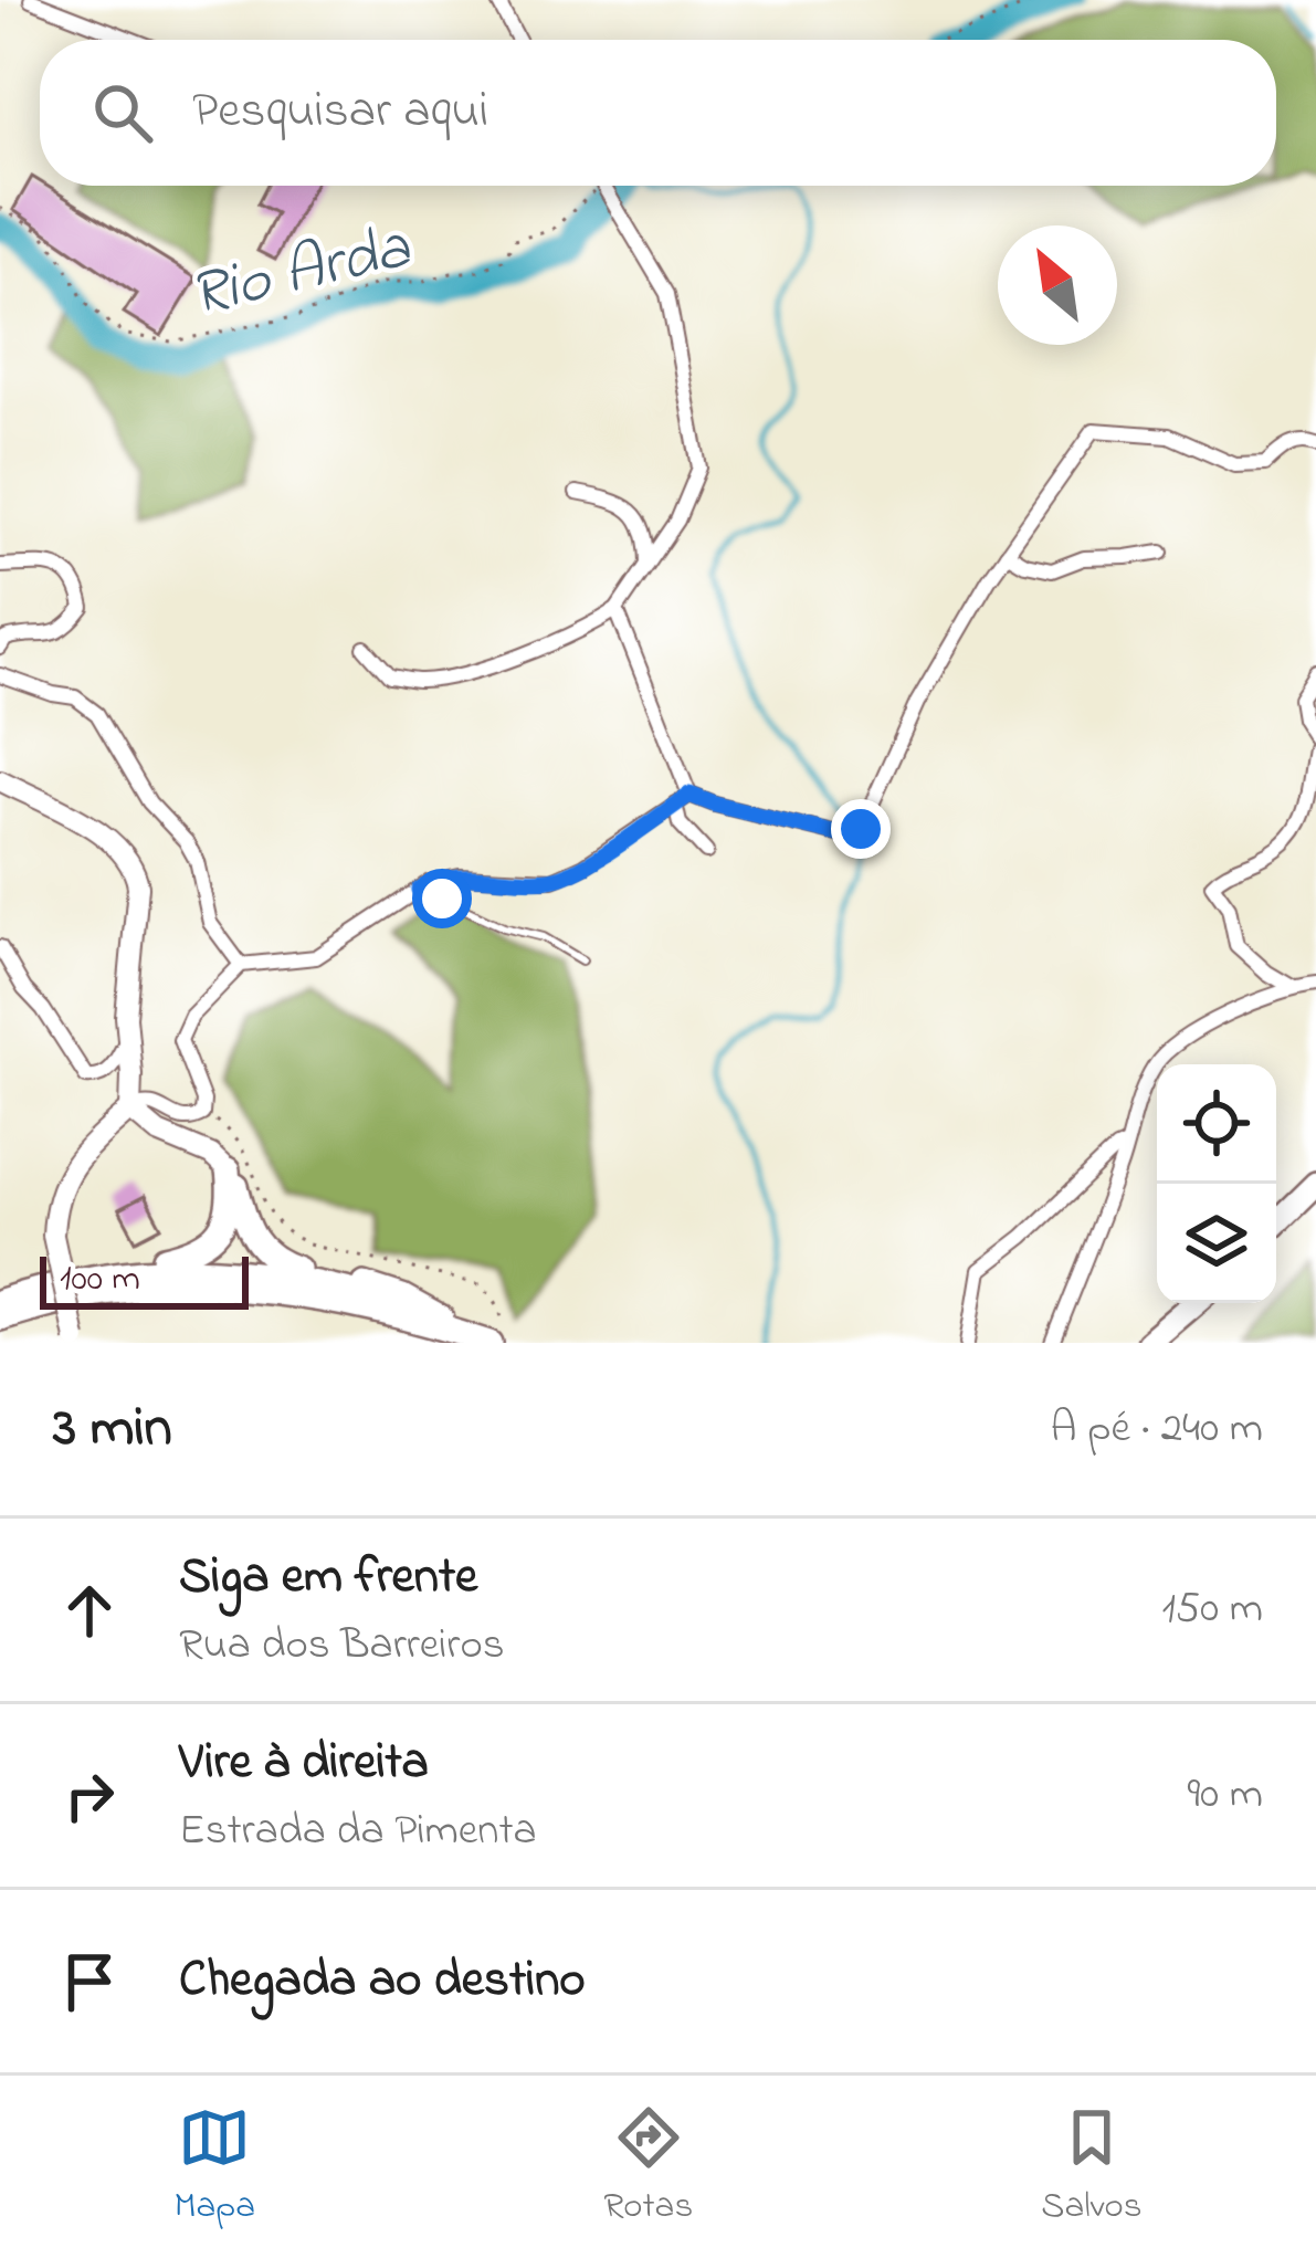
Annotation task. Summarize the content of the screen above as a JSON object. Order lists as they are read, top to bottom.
{
  "water": ["Rio Arda"],
  "scale_bar": "100 m",
  "north": "top left",
  "page": {
    "search": "Pesquisar aqui",
    "scale": "100 m",
    "heading": ["3 min", "A pé · 240 m"],
    "list": [
      ["Siga em frente", "Rua dos Barreiros", "150 m"],
      ["Vire à direita", "Estrada da Pimenta", "90 m"],
      "Chegada ao destino"
    ],
    "nav": ["Mapa", "Rotas", "Salvos"]
  }
}
